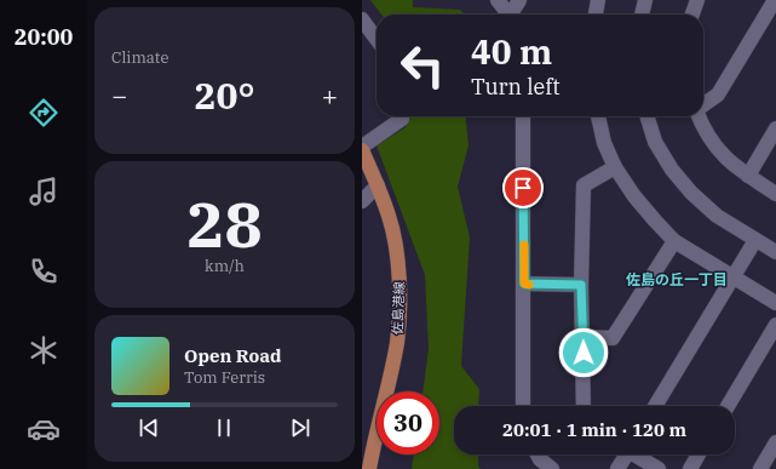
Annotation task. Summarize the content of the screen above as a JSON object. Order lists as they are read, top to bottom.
{
  "streets": {
    "main road": ["佐島港線"]
  },
  "districts": ["佐島の丘一丁目"],
  "page": {
    "tabs": "20:00",
    "tile": [
      "Climate",
      ["28", "km/h"]
    ],
    "turn": ["40 m", "Turn left"],
    "heat": ["−", "20°", "+"],
    "song": ["Open Road", "Tom Ferris"],
    "limit": "30",
    "trip": "20:01 · 1 min · 120 m"
  }
}
